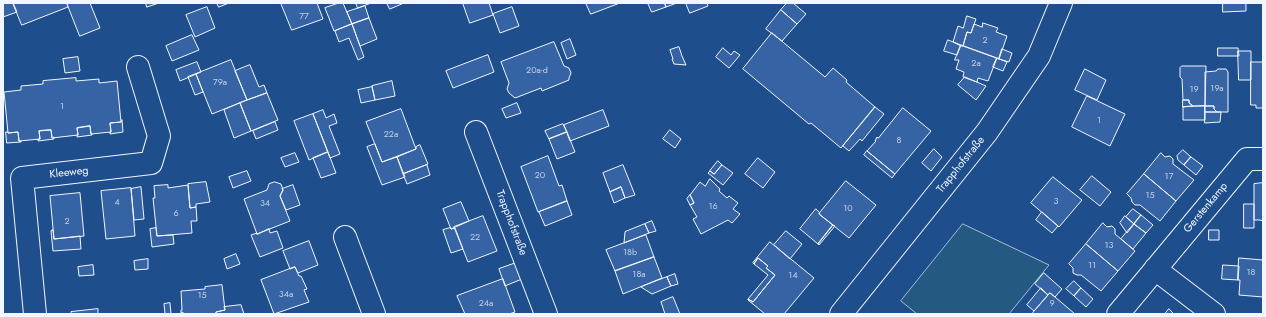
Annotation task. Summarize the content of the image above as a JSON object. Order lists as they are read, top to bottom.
{
  "streets": {
    "street": ["Trapphofstraße", "Kleeweg", "Gerstenkamp"]
  },
  "house_numbers": [
    "77",
    "2",
    "2a",
    "20a-d",
    "79a",
    "19a",
    "19",
    "1",
    "1",
    "22a",
    "8",
    "20",
    "17",
    "15",
    "3",
    "4",
    "34",
    "16",
    "10",
    "6",
    "2",
    "22",
    "13",
    "18b",
    "11",
    "18",
    "18a",
    "14",
    "34a",
    "15",
    "24a",
    "9"
  ]
}
